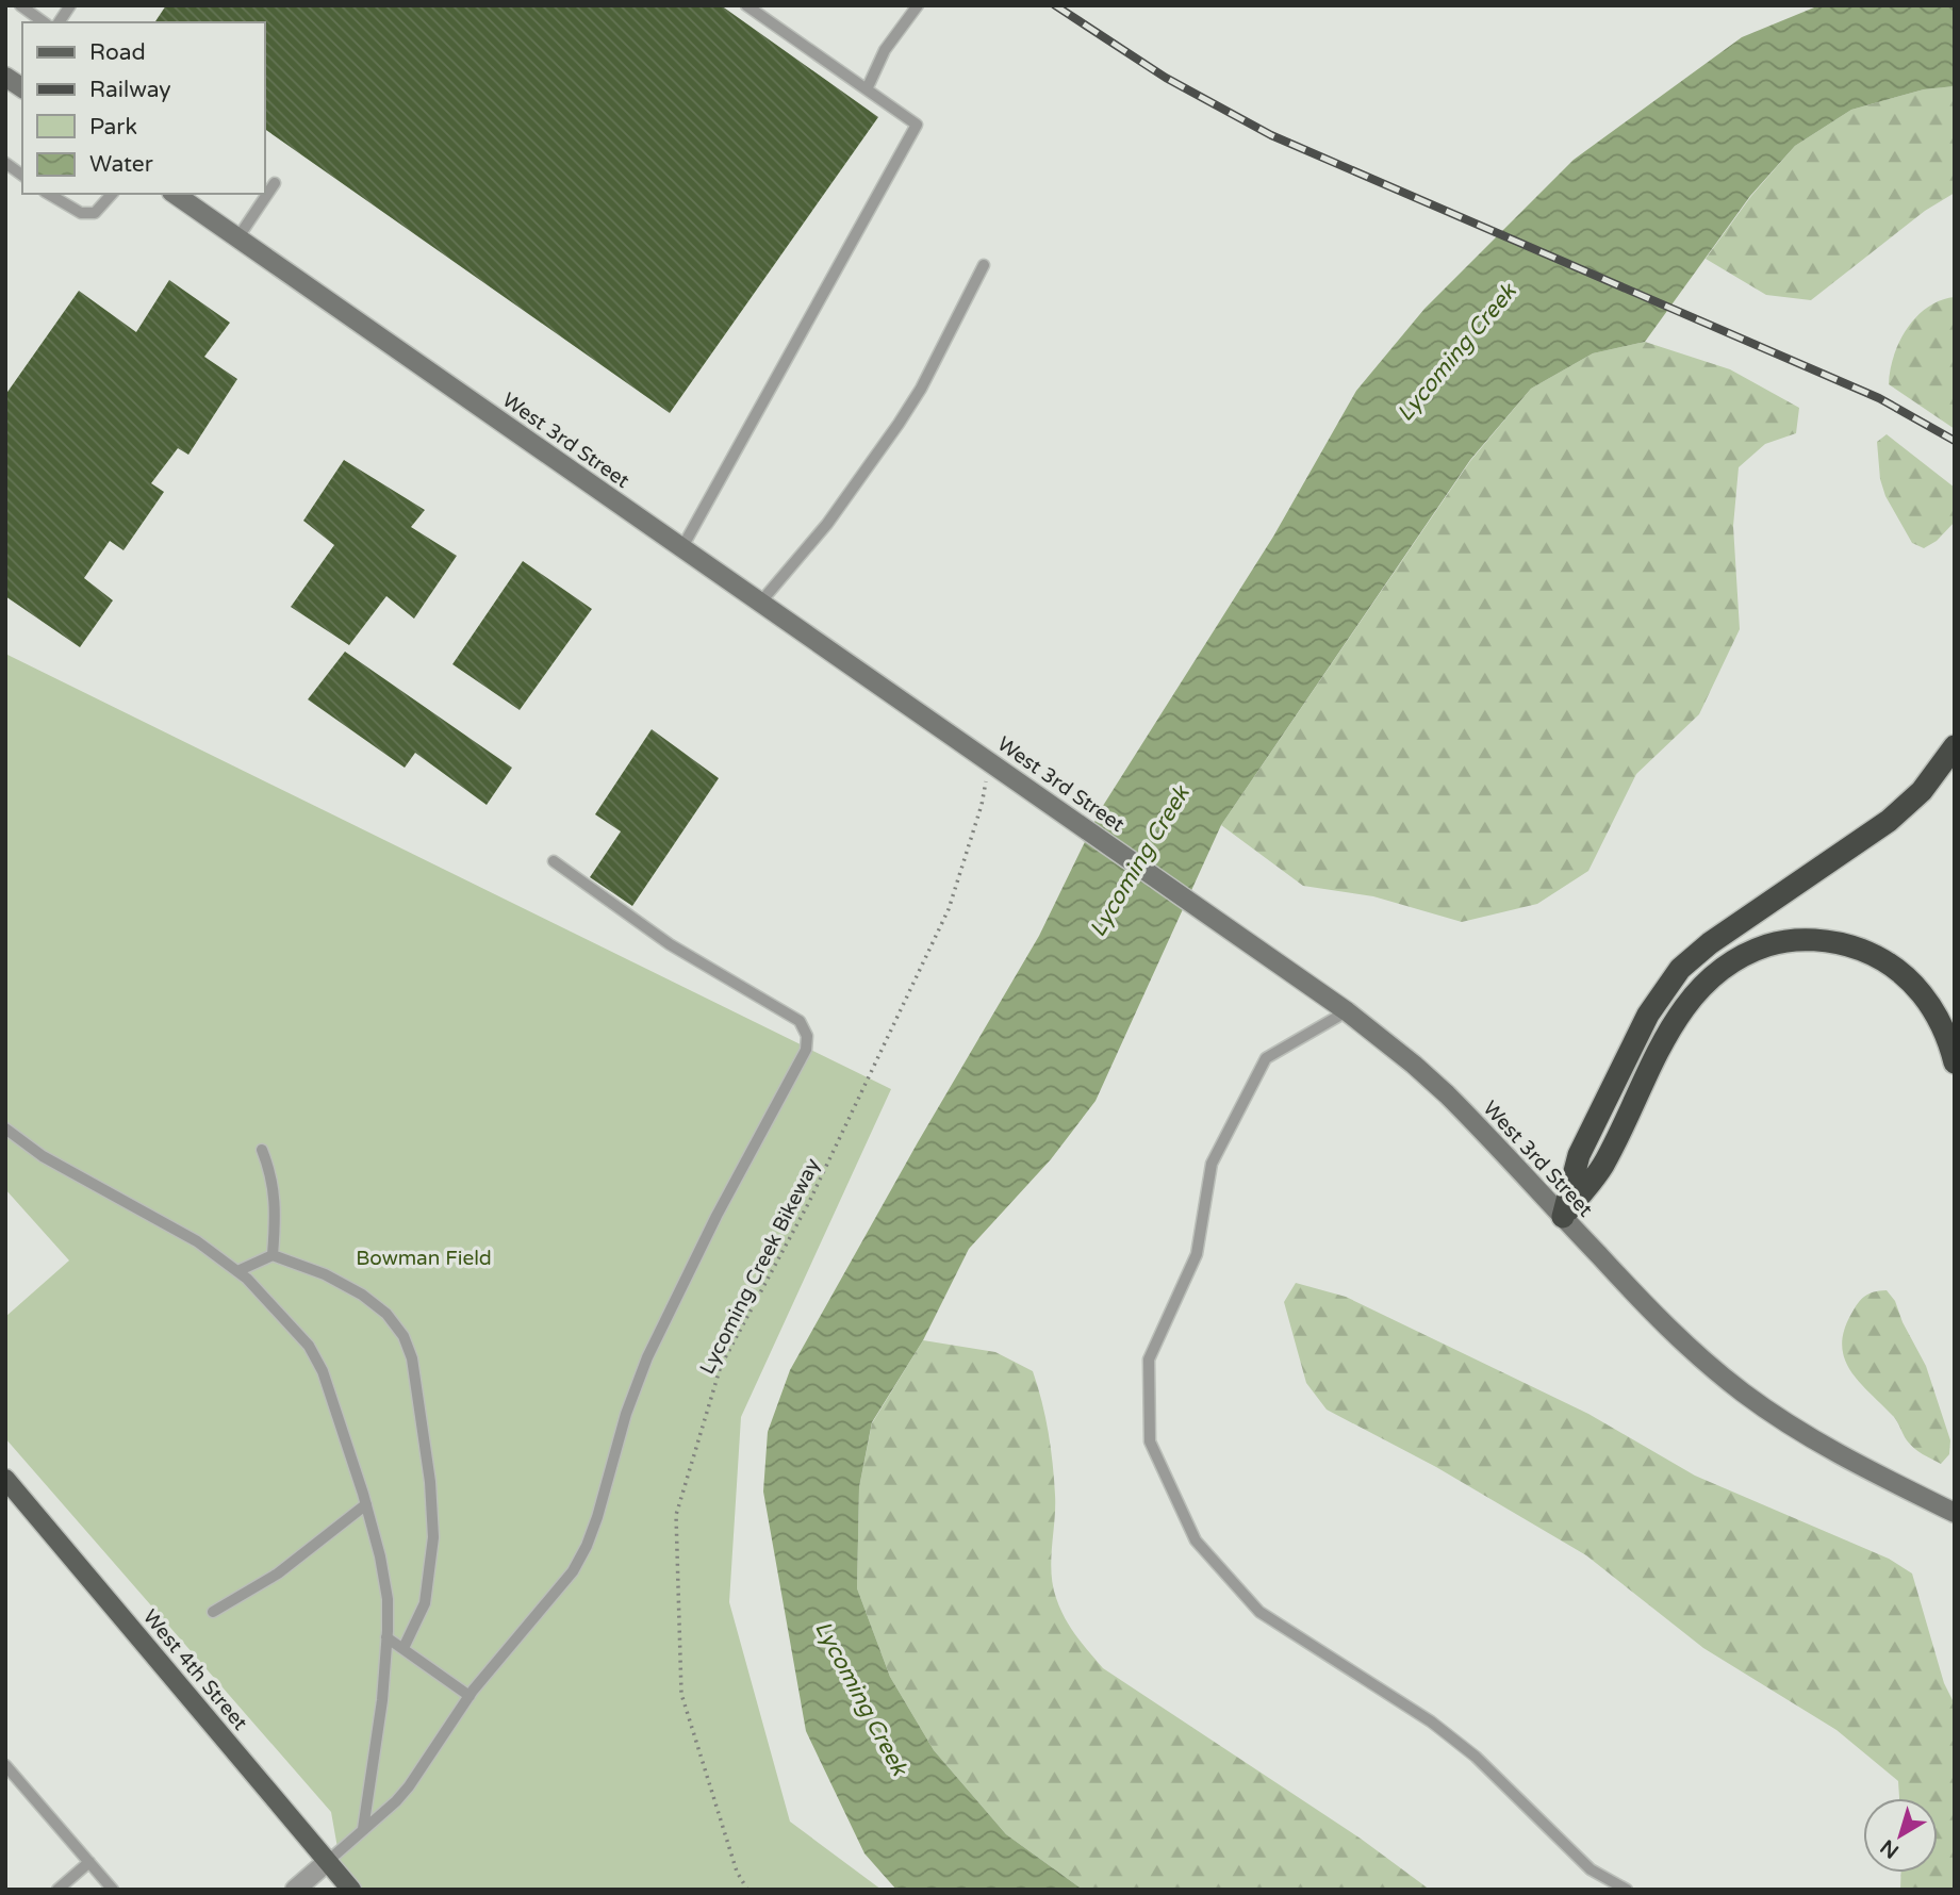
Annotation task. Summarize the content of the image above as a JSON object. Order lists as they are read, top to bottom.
{
  "streets": {
    "main road": ["West 3rd Street", "West 4th Street"],
    "path": ["Lycoming Creek Bikeway"]
  },
  "crossings": [
    ["West 3rd Street", "Lycoming Creek Bikeway"]
  ],
  "water": ["Lycoming Creek"],
  "parks": ["Bowman Field"],
  "legend": [
    "Road",
    "Railway",
    "Park",
    "Water"
  ],
  "north": "bottom left"
}
